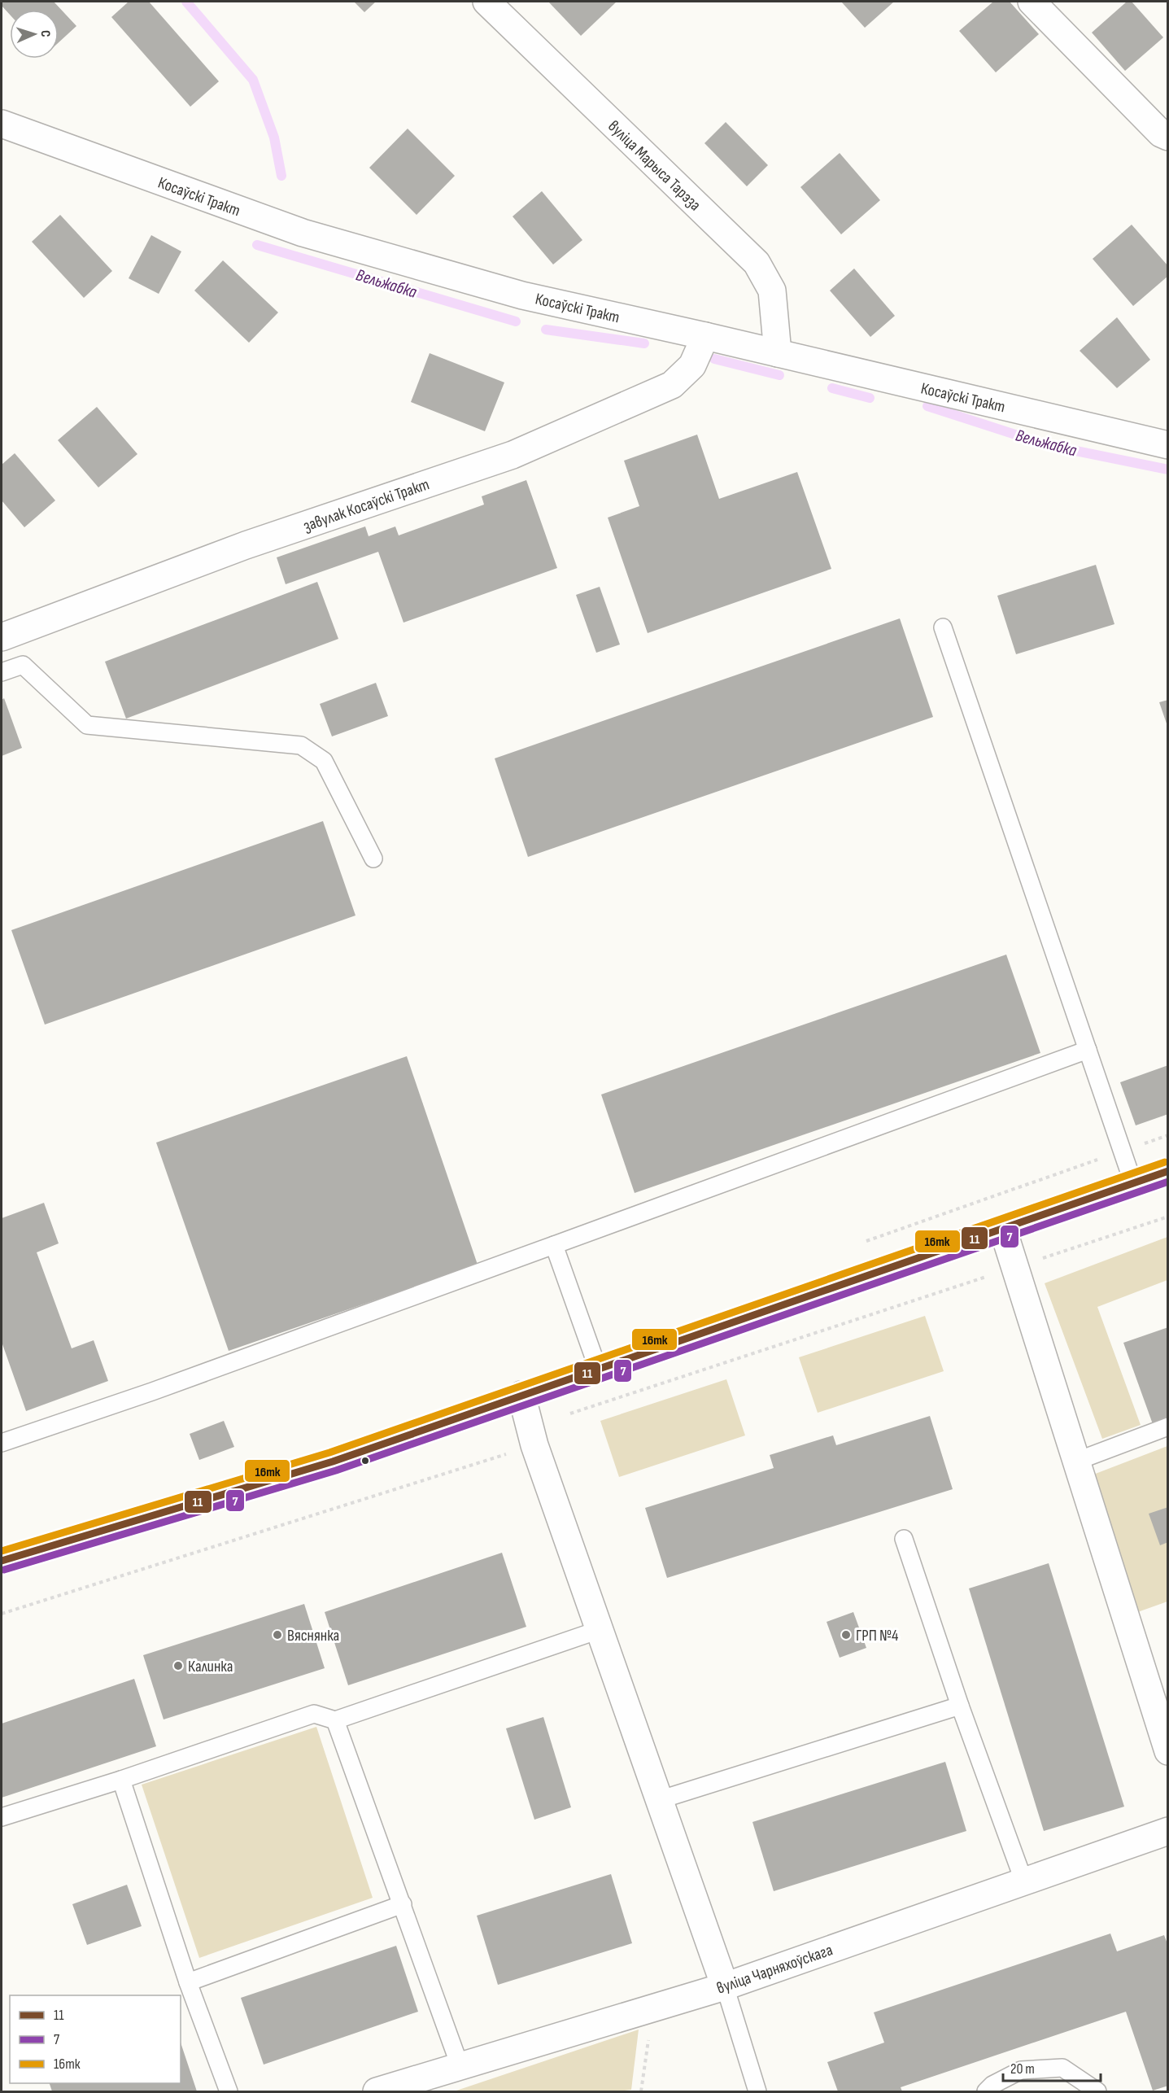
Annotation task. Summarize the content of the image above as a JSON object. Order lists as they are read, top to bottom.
{
  "streets": {
    "street": [
      "вуліца Марыса Тарэза",
      "Косаўскі Тракт",
      "завулак Косаўскі Тракт",
      "вуліца Чарняхоўскага"
    ]
  },
  "crossings": [
    ["вуліца Марыса Тарэза", "Косаўскі Тракт"],
    ["Косаўскі Тракт", "завулак Косаўскі Тракт"]
  ],
  "water": ["Вельжабка"],
  "places": ["Вяснянка", "ГРП №4", "Калинка"],
  "lines": ["transit line 16тк", "transit line 11", "transit line 7"],
  "legend": ["11", "7", "16тк"],
  "scale_bar": "20 m",
  "north": "right"
}
